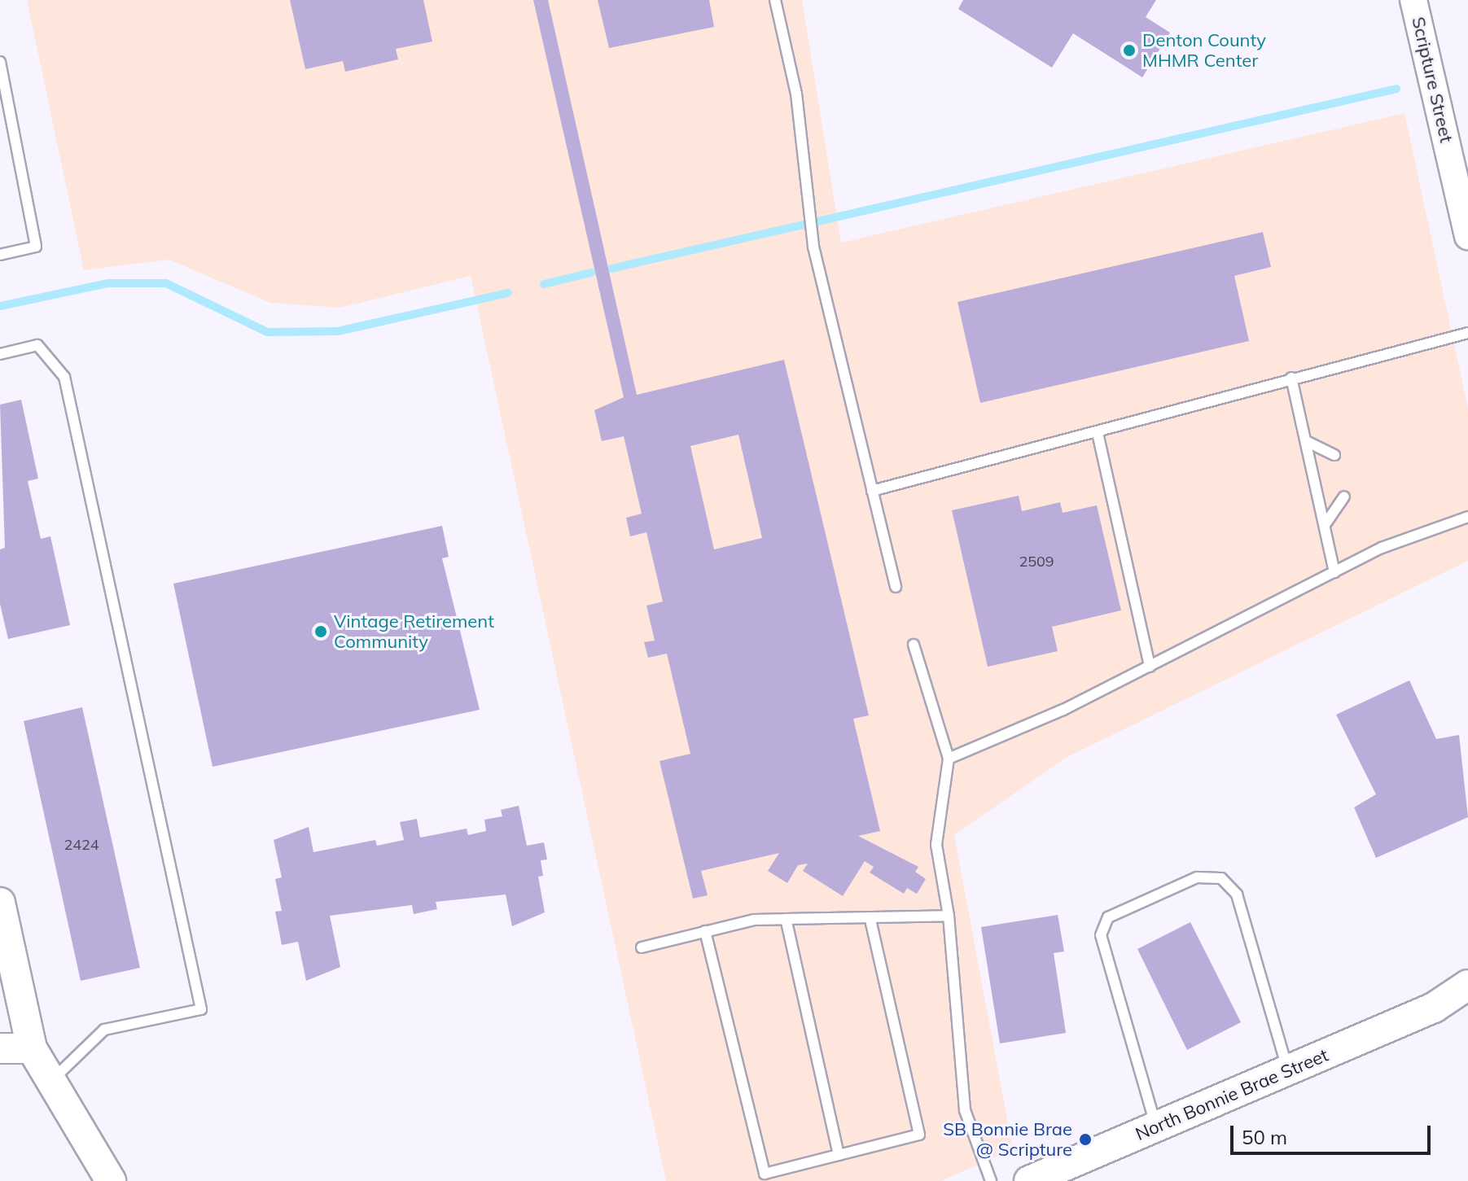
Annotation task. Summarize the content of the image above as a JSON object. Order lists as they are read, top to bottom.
{
  "streets": {
    "main road": ["North Bonnie Brae Street"],
    "street": ["Scripture Street"]
  },
  "places": ["Denton County MHMR Center", "Vintage Retirement Community", "SB Bonnie Brae @ Scripture"],
  "house_numbers": ["2509", "2424"],
  "scale_bar": "50 m"
}
